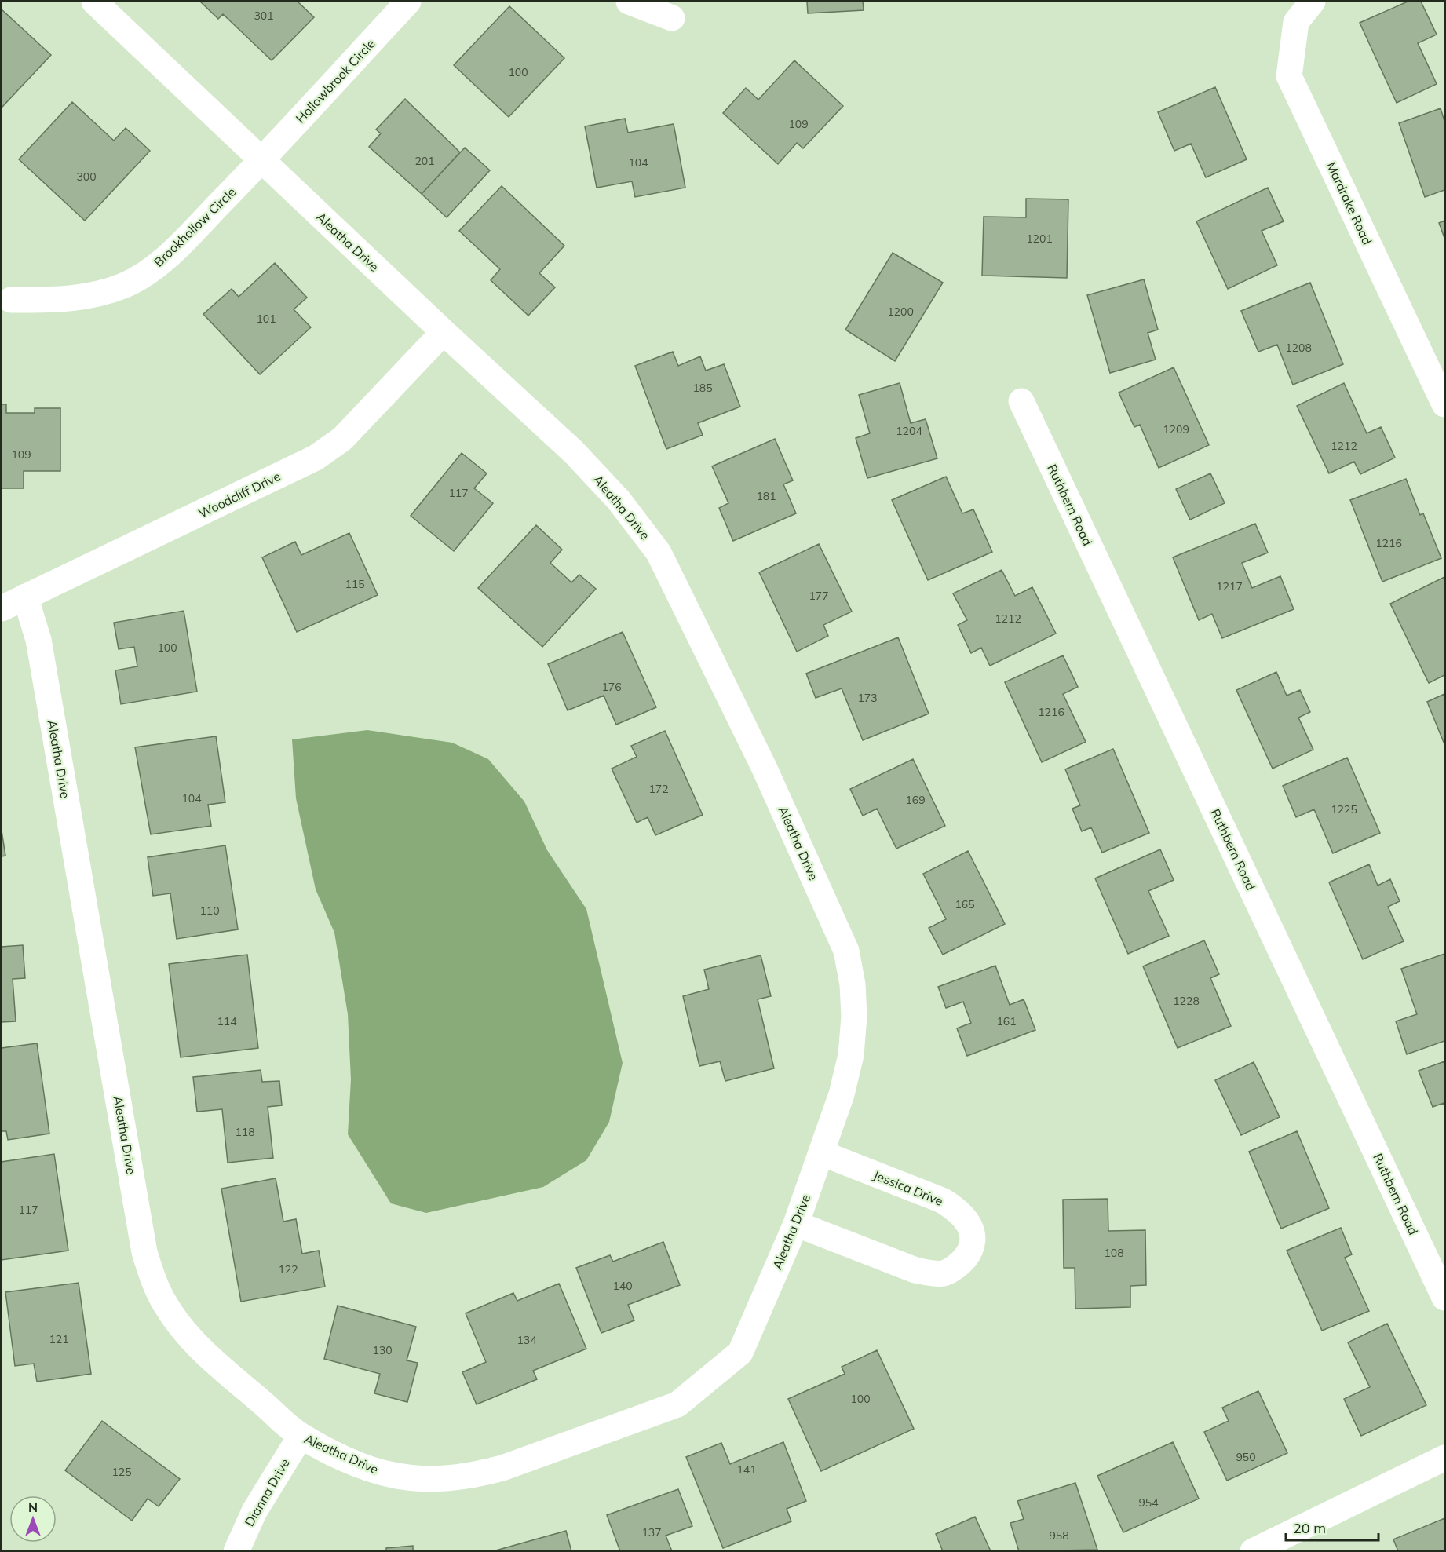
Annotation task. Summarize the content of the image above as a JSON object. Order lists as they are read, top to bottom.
{
  "streets": {
    "street": [
      "Hollowbrook Circle",
      "Mardrake Road",
      "Brookhollow Circle",
      "Aleatha Drive",
      "Woodcliff Drive",
      "Ruthbern Road",
      "Jessica Drive",
      "Dianna Drive"
    ]
  },
  "crossings": [
    ["Hollowbrook Circle", "Brookhollow Circle"],
    ["Hollowbrook Circle", "Aleatha Drive"],
    ["Brookhollow Circle", "Aleatha Drive"],
    ["Aleatha Drive", "Woodcliff Drive"],
    ["Aleatha Drive", "Jessica Drive"],
    ["Aleatha Drive", "Dianna Drive"]
  ],
  "house_numbers": [
    "301",
    "100",
    "109",
    "201",
    "104",
    "300",
    "1201",
    "1200",
    "101",
    "1208",
    "185",
    "1209",
    "1204",
    "1212",
    "109",
    "117",
    "181",
    "1216",
    "115",
    "1217",
    "177",
    "1212",
    "100",
    "176",
    "173",
    "1216",
    "172",
    "104",
    "169",
    "1225",
    "165",
    "110",
    "1228",
    "114",
    "161",
    "118",
    "117",
    "108",
    "122",
    "140",
    "121",
    "134",
    "130",
    "100",
    "950",
    "141",
    "125",
    "954",
    "137",
    "958"
  ],
  "scale_bar": "20 m",
  "north": "top"
}
